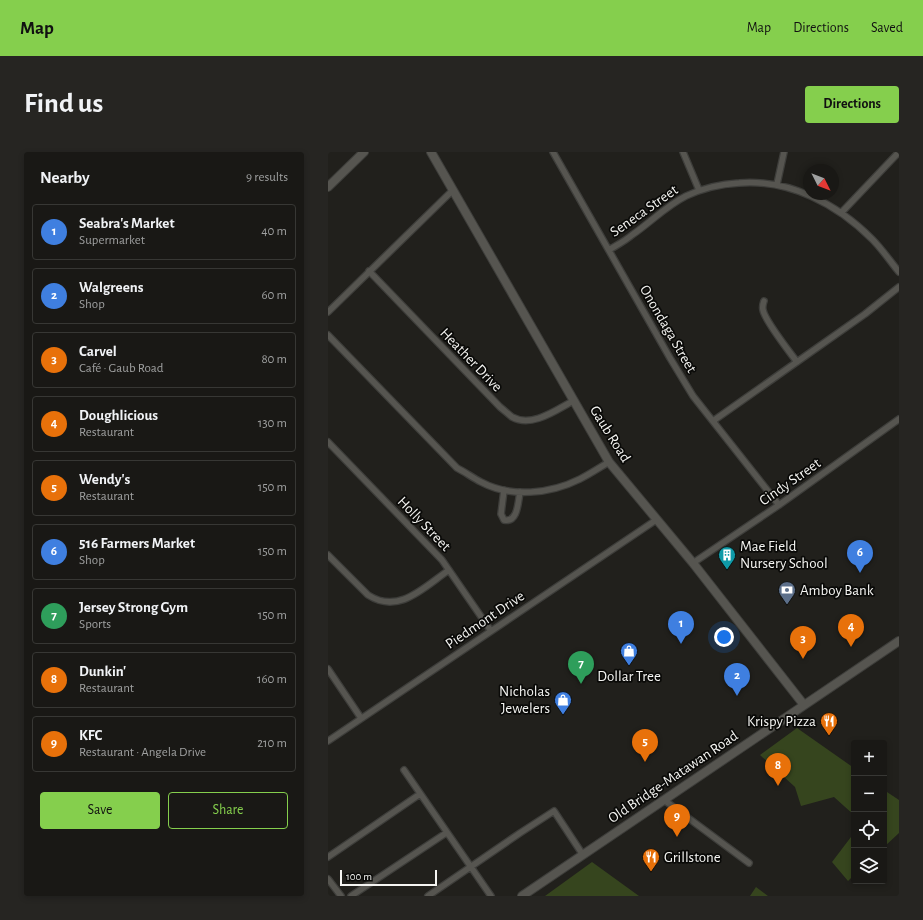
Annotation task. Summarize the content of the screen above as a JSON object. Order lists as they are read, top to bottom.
{
  "streets": {
    "street": [
      "Seneca Street",
      "Onondaga Street",
      "Heather Drive",
      "Gaub Road",
      "Cindy Street",
      "Holly Street",
      "Piedmont Drive",
      "Old Bridge-Matawan Road"
    ]
  },
  "crossings": [
    ["Seneca Street", "Onondaga Street"],
    ["Onondaga Street", "Cindy Street"],
    ["Heather Drive", "Gaub Road"],
    ["Gaub Road", "Cindy Street"],
    ["Gaub Road", "Piedmont Drive"],
    ["Gaub Road", "Old Bridge-Matawan Road"],
    ["Holly Street", "Piedmont Drive"]
  ],
  "places": {
    "building": ["Mae Field Nursery School"],
    "bank": ["Amboy Bank"],
    "shop": ["Dollar Tree", "Nicholas Jewelers"],
    "restaurant": ["Krispy Pizza", "Grillstone"]
  },
  "scale_bar": "100 m",
  "north": "bottom right",
  "page": {
    "header": "Map",
    "nav": ["Map", "Directions", "Saved"],
    "buttons": [
      "Directions",
      ["Save", "Share"]
    ],
    "title": "Find us",
    "heading": ["Nearby", "9 results"],
    "list": [
      {
        "mark": "1",
        "name": "Seabra's Market",
        "note": "Supermarket",
        "value": "40 m"
      },
      {
        "mark": "2",
        "name": "Walgreens",
        "note": "Shop",
        "value": "60 m"
      },
      {
        "mark": "3",
        "name": "Carvel",
        "note": "Café · Gaub Road",
        "value": "80 m"
      },
      {
        "mark": "4",
        "name": "Doughlicious",
        "note": "Restaurant",
        "value": "130 m"
      },
      {
        "mark": "5",
        "name": "Wendy's",
        "note": "Restaurant",
        "value": "150 m"
      },
      {
        "mark": "6",
        "name": "516 Farmers Market",
        "note": "Shop",
        "value": "150 m"
      },
      {
        "mark": "7",
        "name": "Jersey Strong Gym",
        "note": "Sports",
        "value": "150 m"
      },
      {
        "mark": "8",
        "name": "Dunkin'",
        "note": "Restaurant",
        "value": "160 m"
      },
      {
        "mark": "9",
        "name": "KFC",
        "note": "Restaurant · Angela Drive",
        "value": "210 m"
      }
    ],
    "pins": [
      "6",
      "1",
      "4",
      "3",
      "7",
      "2",
      "5",
      "8",
      "9"
    ],
    "map_buttons": ["+", "−"],
    "scale": "100 m"
  }
}
